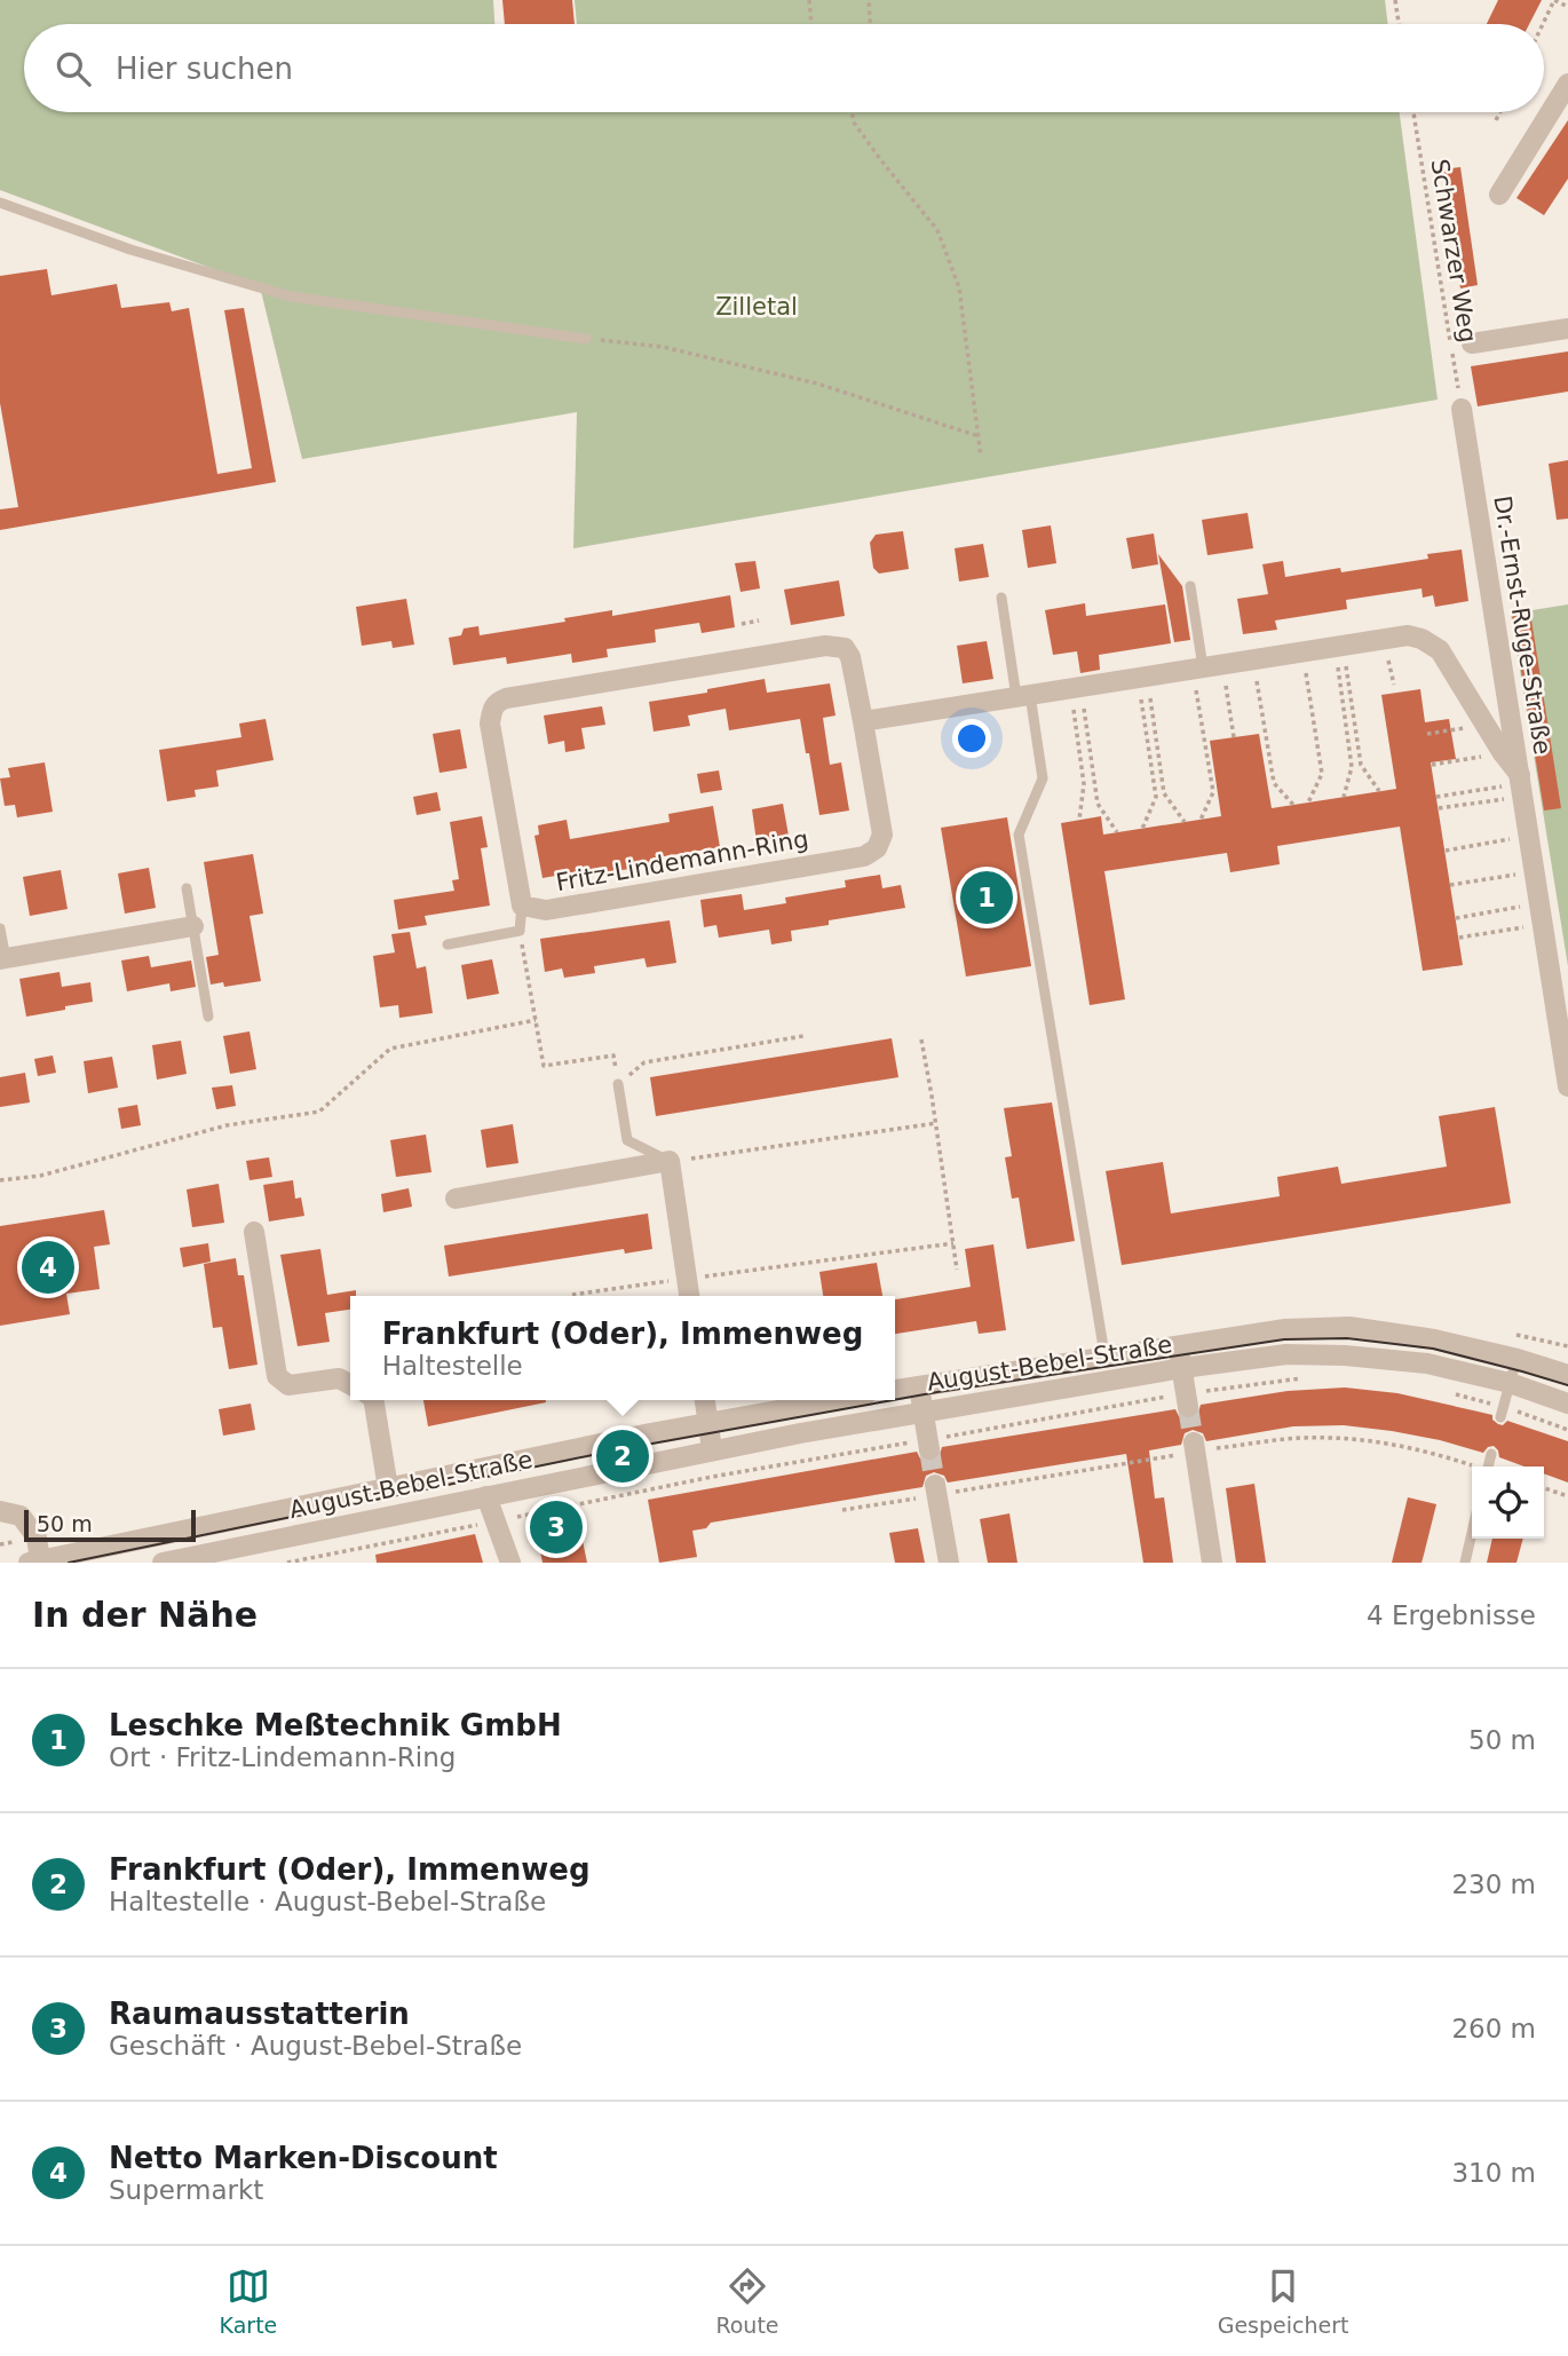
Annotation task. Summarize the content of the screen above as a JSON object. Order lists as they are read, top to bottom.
{
  "streets": {
    "street": ["Dr.-Ernst-Ruge-Straße", "Fritz-Lindemann-Ring", "August-Bebel-Straße"],
    "path": ["Schwarzer Weg"]
  },
  "crossings": [
    ["Schwarzer Weg", "Dr.-Ernst-Ruge-Straße"]
  ],
  "parks": ["Zilletal"],
  "scale_bar": "50 m",
  "page": {
    "search": "Hier suchen",
    "pins": [
      "1",
      "4",
      "2",
      "3"
    ],
    "popup": ["Frankfurt (Oder), Immenweg", "Haltestelle"],
    "scale": "50 m",
    "heading": ["In der Nähe", "4 Ergebnisse"],
    "list": [
      {
        "mark": "1",
        "name": "Leschke Meßtechnik GmbH",
        "note": "Ort · Fritz-Lindemann-Ring",
        "value": "50 m"
      },
      {
        "mark": "2",
        "name": "Frankfurt (Oder), Immenweg",
        "note": "Haltestelle · August-Bebel-Straße",
        "value": "230 m"
      },
      {
        "mark": "3",
        "name": "Raumausstatterin",
        "note": "Geschäft · August-Bebel-Straße",
        "value": "260 m"
      },
      {
        "mark": "4",
        "name": "Netto Marken-Discount",
        "note": "Supermarkt",
        "value": "310 m"
      }
    ],
    "nav": ["Karte", "Route", "Gespeichert"]
  }
}
